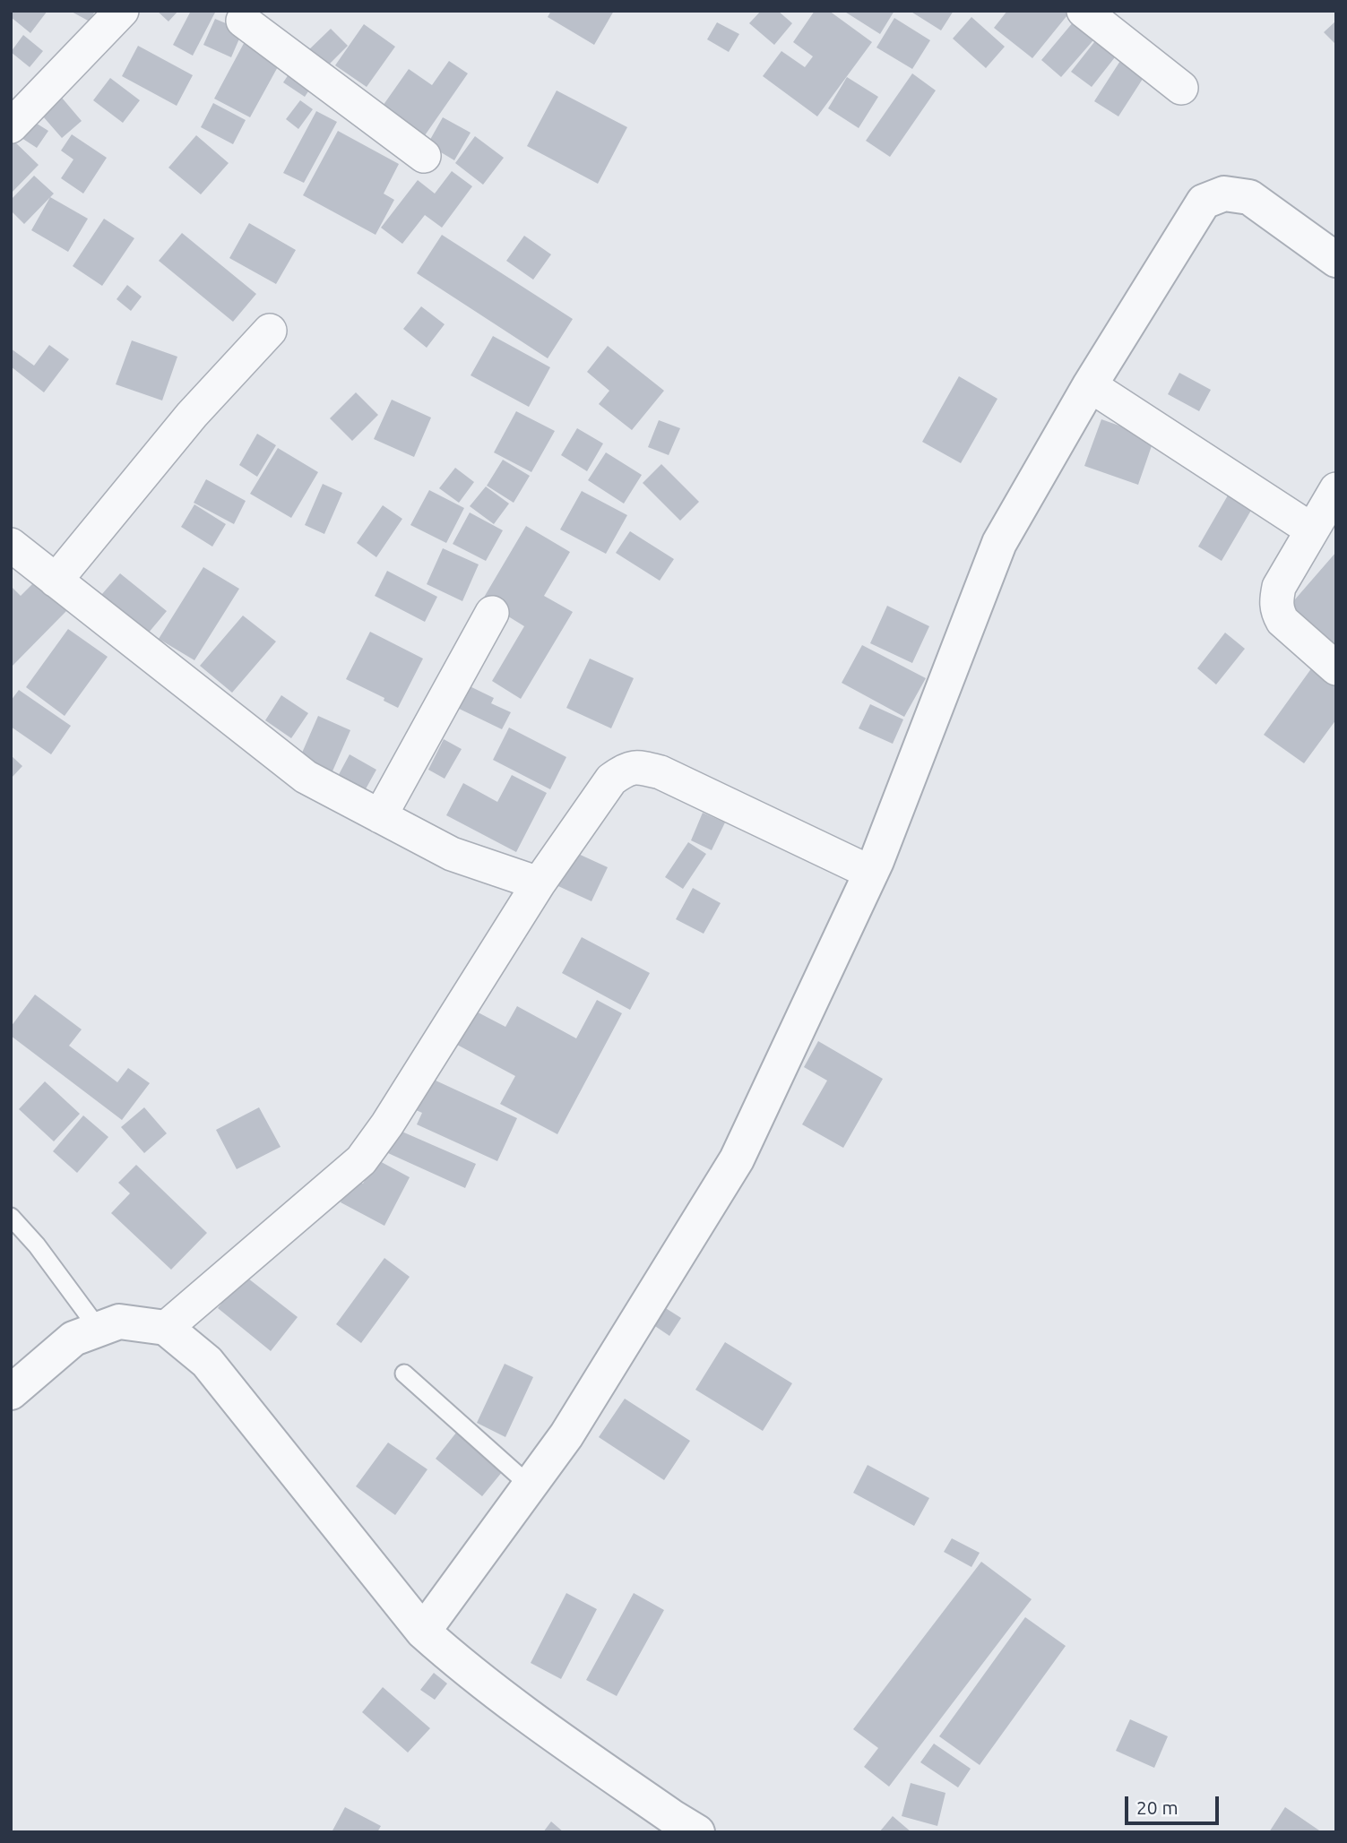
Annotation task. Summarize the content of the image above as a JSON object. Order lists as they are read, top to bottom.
{
  "scale_bar": "20 m"
}
